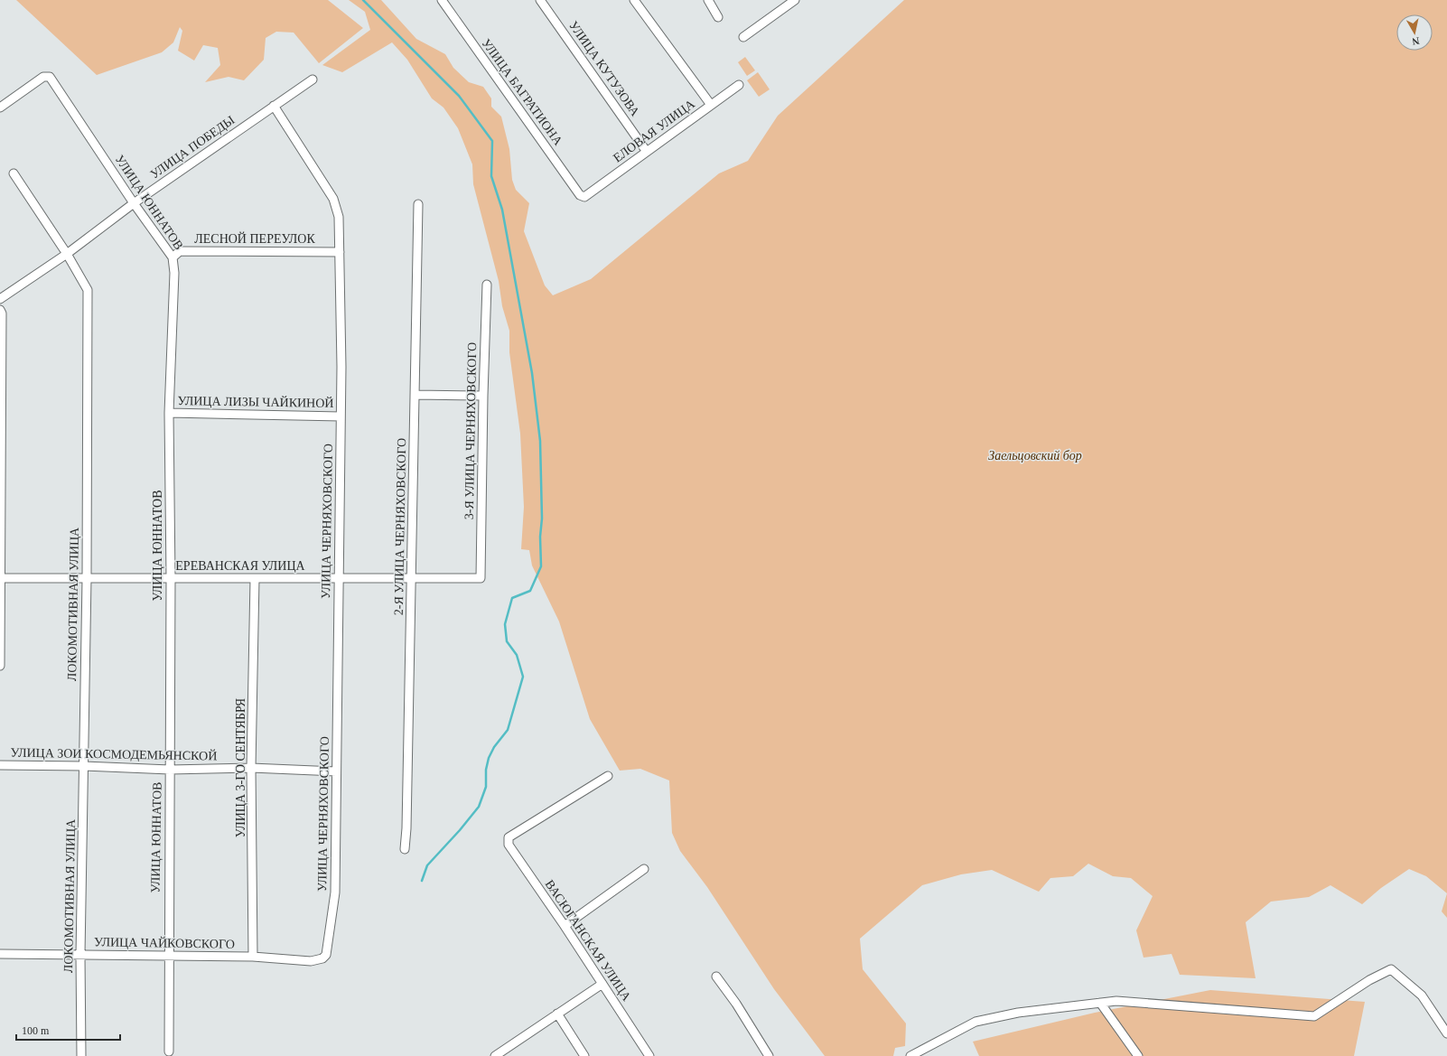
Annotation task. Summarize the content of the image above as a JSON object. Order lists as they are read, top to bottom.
{
  "streets": {
    "street": [
      "УЛИЦА КУТУЗОВА",
      "УЛИЦА БАГРАТИОНА",
      "ЕЛОВАЯ УЛИЦА",
      "УЛИЦА ПОБЕДЫ",
      "УЛИЦА ЮННАТОВ",
      "ЛЕСНОЙ ПЕРЕУЛОК",
      "УЛИЦА ЛИЗЫ ЧАЙКИНОЙ",
      "3-Я УЛИЦА ЧЕРНЯХОВСКОГО",
      "УЛИЦА ЧЕРНЯХОВСКОГО",
      "2-Я УЛИЦА ЧЕРНЯХОВСКОГО",
      "ЕРЕВАНСКАЯ УЛИЦА",
      "ЛОКОМОТИВНАЯ УЛИЦА",
      "УЛИЦА ЗОИ КОСМОДЕМЬЯНСКОЙ",
      "УЛИЦА 3-ГО СЕНТЯБРЯ",
      "ВАСЮГАНСКАЯ УЛИЦА",
      "УЛИЦА ЧАЙКОВСКОГО"
    ]
  },
  "crossings": [
    ["УЛИЦА КУТУЗОВА", "ЕЛОВАЯ УЛИЦА"],
    ["УЛИЦА БАГРАТИОНА", "ЕЛОВАЯ УЛИЦА"],
    ["УЛИЦА ПОБЕДЫ", "УЛИЦА ЮННАТОВ"],
    ["УЛИЦА ПОБЕДЫ", "УЛИЦА ЧЕРНЯХОВСКОГО"],
    ["УЛИЦА ПОБЕДЫ", "ЛОКОМОТИВНАЯ УЛИЦА"],
    ["УЛИЦА ЮННАТОВ", "ЛЕСНОЙ ПЕРЕУЛОК"],
    ["УЛИЦА ЮННАТОВ", "УЛИЦА ЛИЗЫ ЧАЙКИНОЙ"],
    ["УЛИЦА ЮННАТОВ", "ЕРЕВАНСКАЯ УЛИЦА"],
    ["УЛИЦА ЮННАТОВ", "УЛИЦА ЗОИ КОСМОДЕМЬЯНСКОЙ"],
    ["УЛИЦА ЮННАТОВ", "УЛИЦА ЧАЙКОВСКОГО"],
    ["ЛЕСНОЙ ПЕРЕУЛОК", "УЛИЦА ЧЕРНЯХОВСКОГО"],
    ["УЛИЦА ЛИЗЫ ЧАЙКИНОЙ", "УЛИЦА ЧЕРНЯХОВСКОГО"],
    ["3-Я УЛИЦА ЧЕРНЯХОВСКОГО", "ЕРЕВАНСКАЯ УЛИЦА"],
    ["УЛИЦА ЧЕРНЯХОВСКОГО", "ЕРЕВАНСКАЯ УЛИЦА"],
    ["УЛИЦА ЧЕРНЯХОВСКОГО", "УЛИЦА ЗОИ КОСМОДЕМЬЯНСКОЙ"],
    ["УЛИЦА ЧЕРНЯХОВСКОГО", "УЛИЦА ЧАЙКОВСКОГО"],
    ["2-Я УЛИЦА ЧЕРНЯХОВСКОГО", "ЕРЕВАНСКАЯ УЛИЦА"],
    ["ЕРЕВАНСКАЯ УЛИЦА", "ЛОКОМОТИВНАЯ УЛИЦА"],
    ["ЕРЕВАНСКАЯ УЛИЦА", "УЛИЦА 3-ГО СЕНТЯБРЯ"],
    ["ЛОКОМОТИВНАЯ УЛИЦА", "УЛИЦА ЗОИ КОСМОДЕМЬЯНСКОЙ"],
    ["ЛОКОМОТИВНАЯ УЛИЦА", "УЛИЦА ЧАЙКОВСКОГО"],
    ["УЛИЦА ЗОИ КОСМОДЕМЬЯНСКОЙ", "УЛИЦА 3-ГО СЕНТЯБРЯ"],
    ["УЛИЦА 3-ГО СЕНТЯБРЯ", "УЛИЦА ЧАЙКОВСКОГО"]
  ],
  "parks": ["Заельцовский бор"],
  "scale_bar": "100 m",
  "north": "bottom"
}
